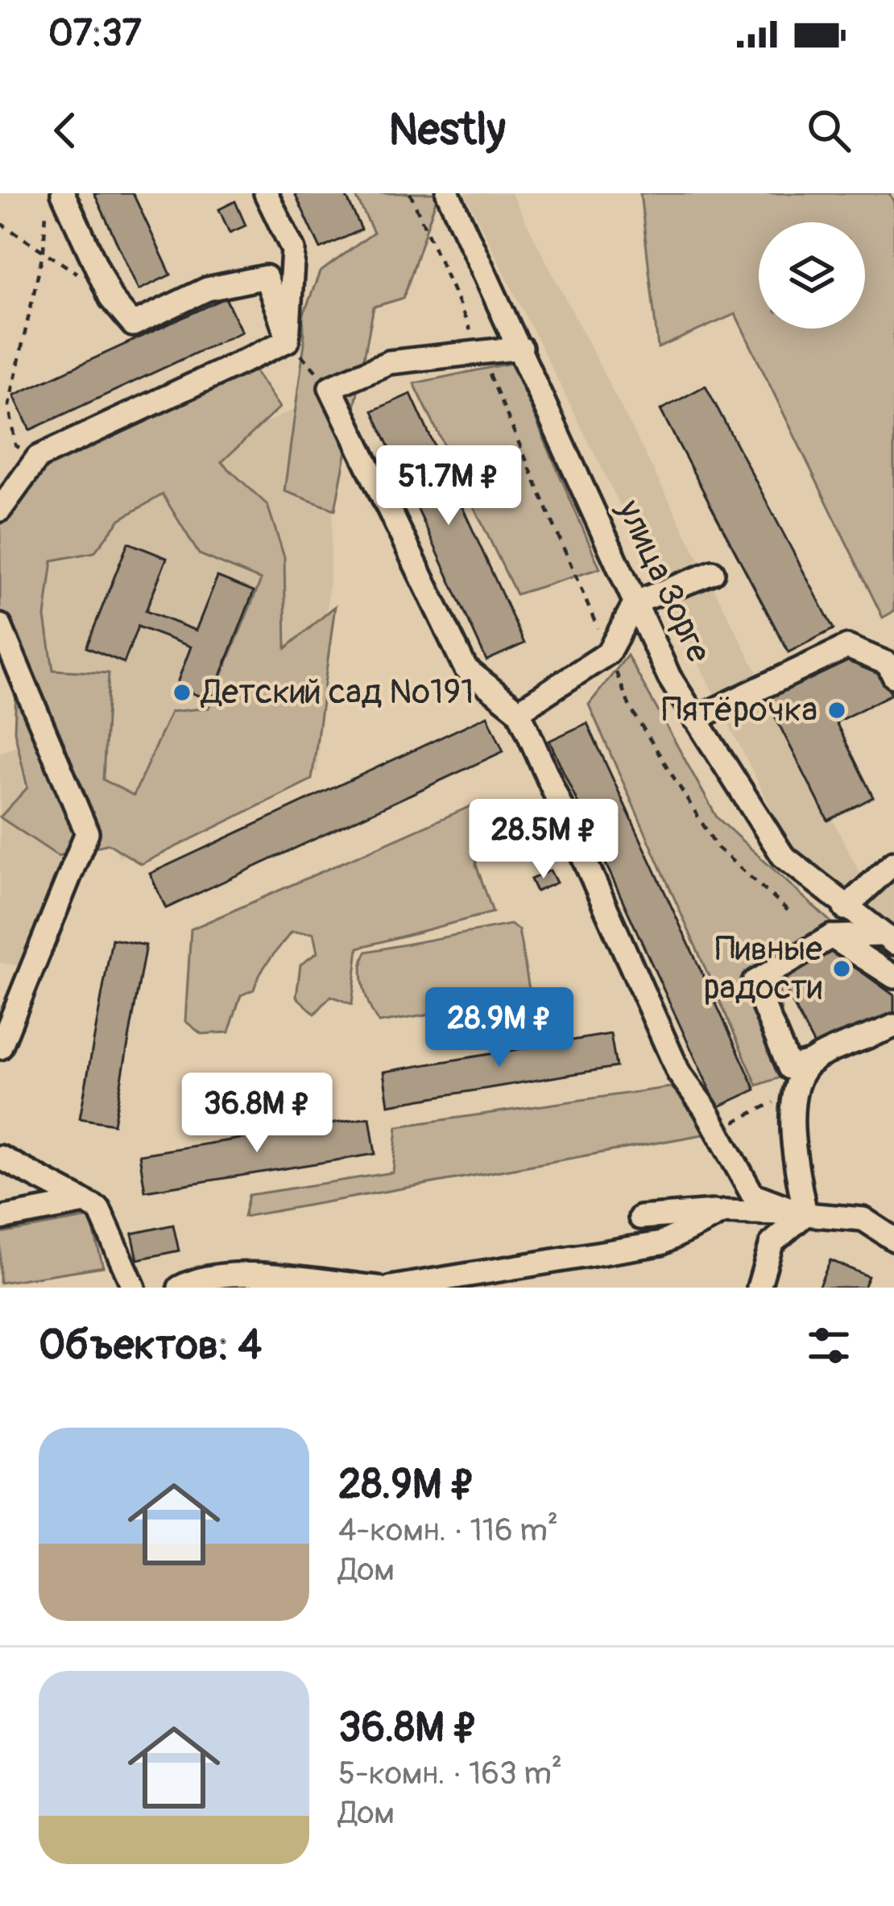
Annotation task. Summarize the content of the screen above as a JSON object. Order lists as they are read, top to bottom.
{
  "streets": {
    "street": ["улица Зорге"]
  },
  "places": ["Детский сад №191", "Пятёрочка", "Пивные радости"],
  "page": {
    "status": "07:37",
    "header": "Nestly",
    "price": [
      "51.7M ₽",
      "28.5M ₽",
      "28.9M ₽",
      "36.8M ₽"
    ],
    "heading": "Объектов: 4",
    "list": [
      {
        "name": "28.9M ₽",
        "note": "4-комн. · 116 m² · Дом"
      },
      {
        "name": "36.8M ₽",
        "note": "5-комн. · 163 m² · Дом"
      }
    ]
  }
}
